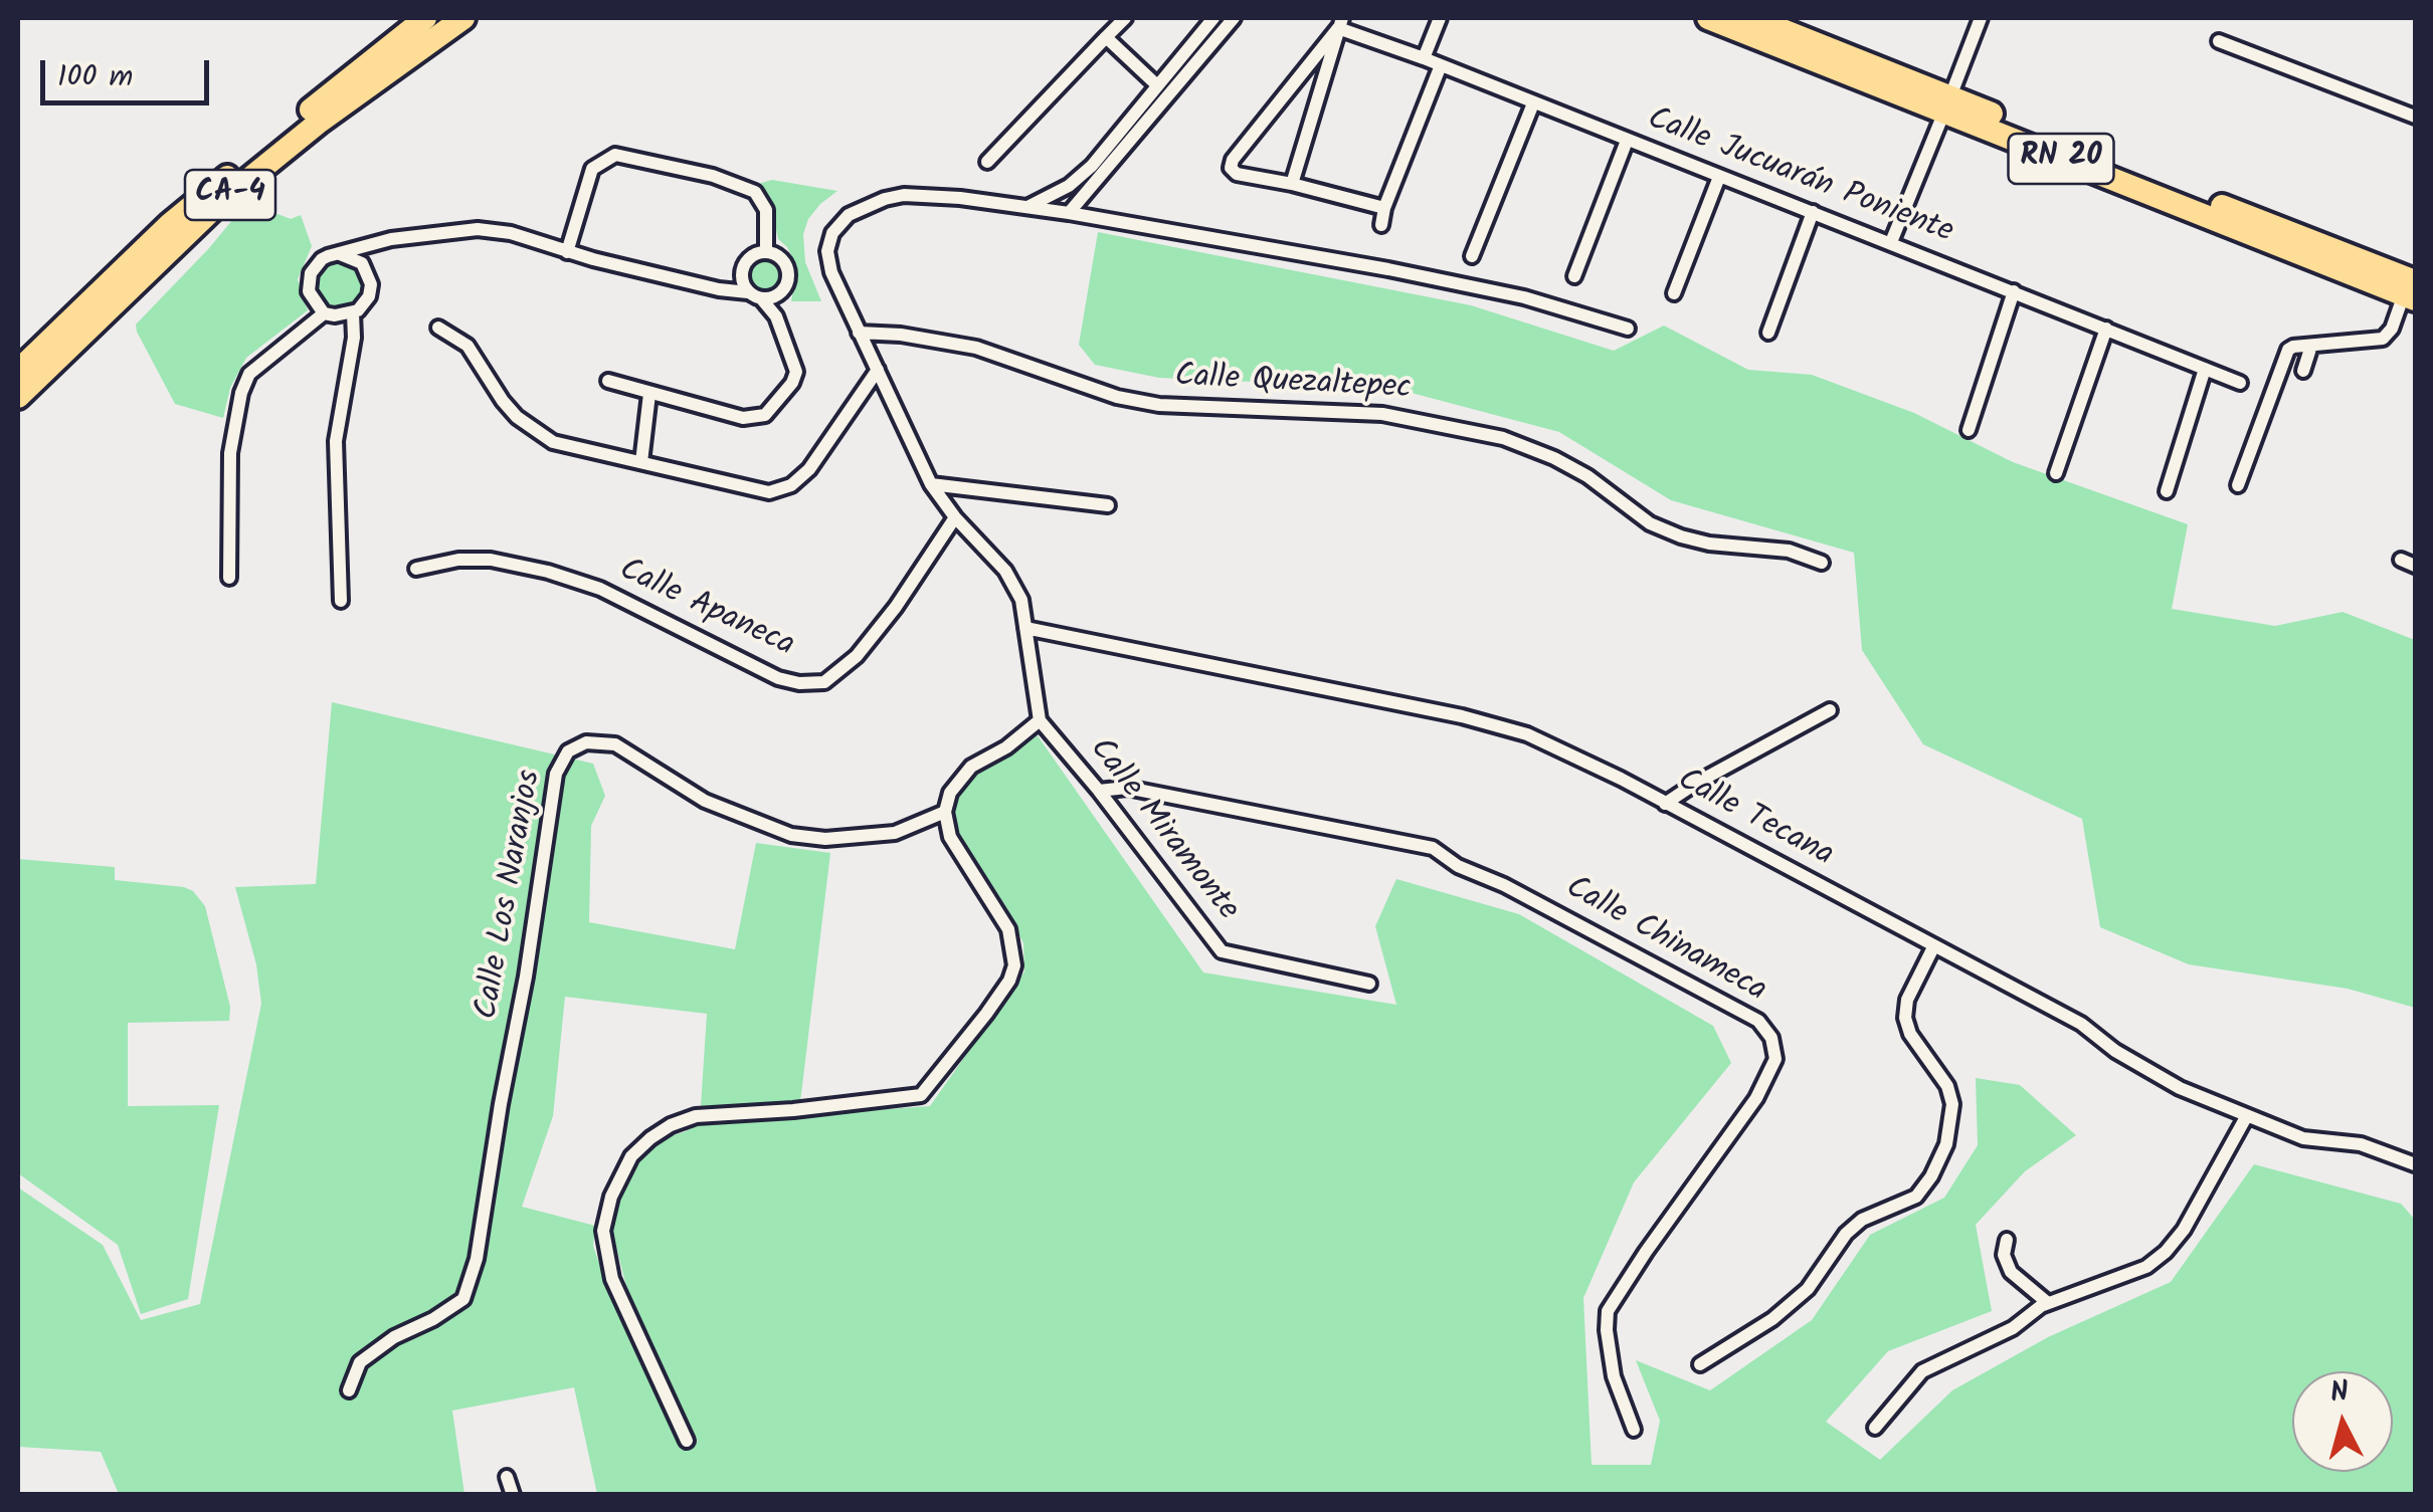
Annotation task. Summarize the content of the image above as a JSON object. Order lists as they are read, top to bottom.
{
  "streets": {
    "highway": ["RN 20", "CA-4"],
    "street": [
      "Calle Jucuarán Poniente",
      "Calle Quezaltepec",
      "Calle Apaneca",
      "Calle Tecana",
      "Calle Miramonte",
      "Calle Los Naranjos",
      "Calle Chinameca"
    ]
  },
  "crossings": [
    ["Calle Miramonte", "Calle Chinameca"]
  ],
  "scale_bar": "100 m",
  "north": "top"
}
